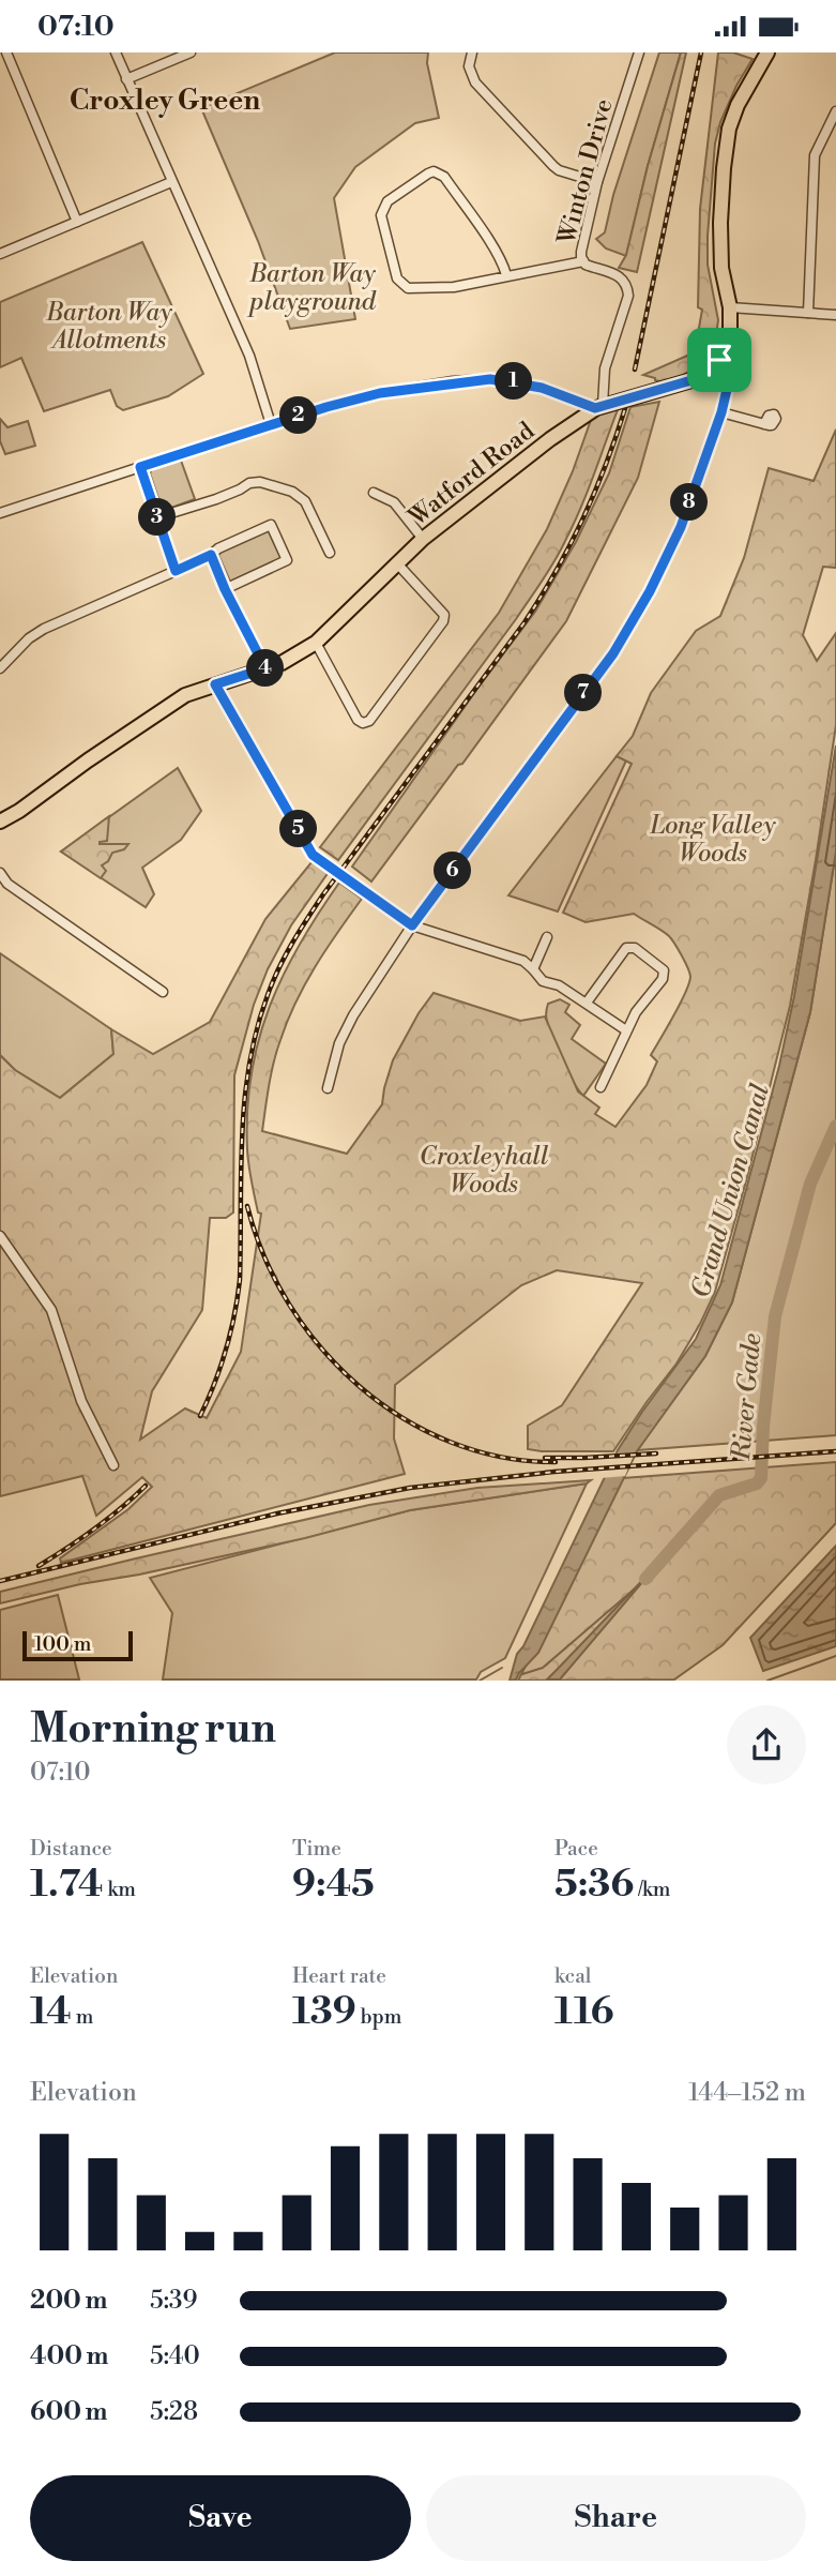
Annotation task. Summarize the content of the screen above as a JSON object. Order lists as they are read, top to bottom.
{
  "streets": {
    "main road": ["Watford Road"],
    "street": ["Winton Drive"]
  },
  "crossings": [
    ["Winton Drive", "Watford Road"]
  ],
  "districts": ["Croxley Green"],
  "water": ["Grand Union Canal", "River Gade"],
  "parks": [
    "Barton Way playground",
    "Barton Way Allotments",
    "Long Valley Woods",
    "Croxleyhall Woods"
  ],
  "scale_bar": "100 m",
  "page": {
    "status": "07:10",
    "pins": [
      "1",
      "2",
      "8",
      "3",
      "4",
      "7",
      "5",
      "6"
    ],
    "scale": "100 m",
    "heading": ["Morning run", "07:10"],
    "stats": [
      ["Distance", "1.74 km"],
      ["Time", "9:45"],
      ["Pace", "5:36 /km"],
      ["Elevation", "14 m"],
      ["Heart rate", "139 bpm"],
      ["kcal", "116"]
    ],
    "chart": ["Elevation", "144–152 m"],
    "list": [
      {
        "name": "200 m",
        "note": "5:39"
      },
      {
        "name": "400 m",
        "note": "5:40"
      },
      {
        "name": "600 m",
        "note": "5:28"
      }
    ],
    "buttons": ["Save", "Share"]
  }
}
